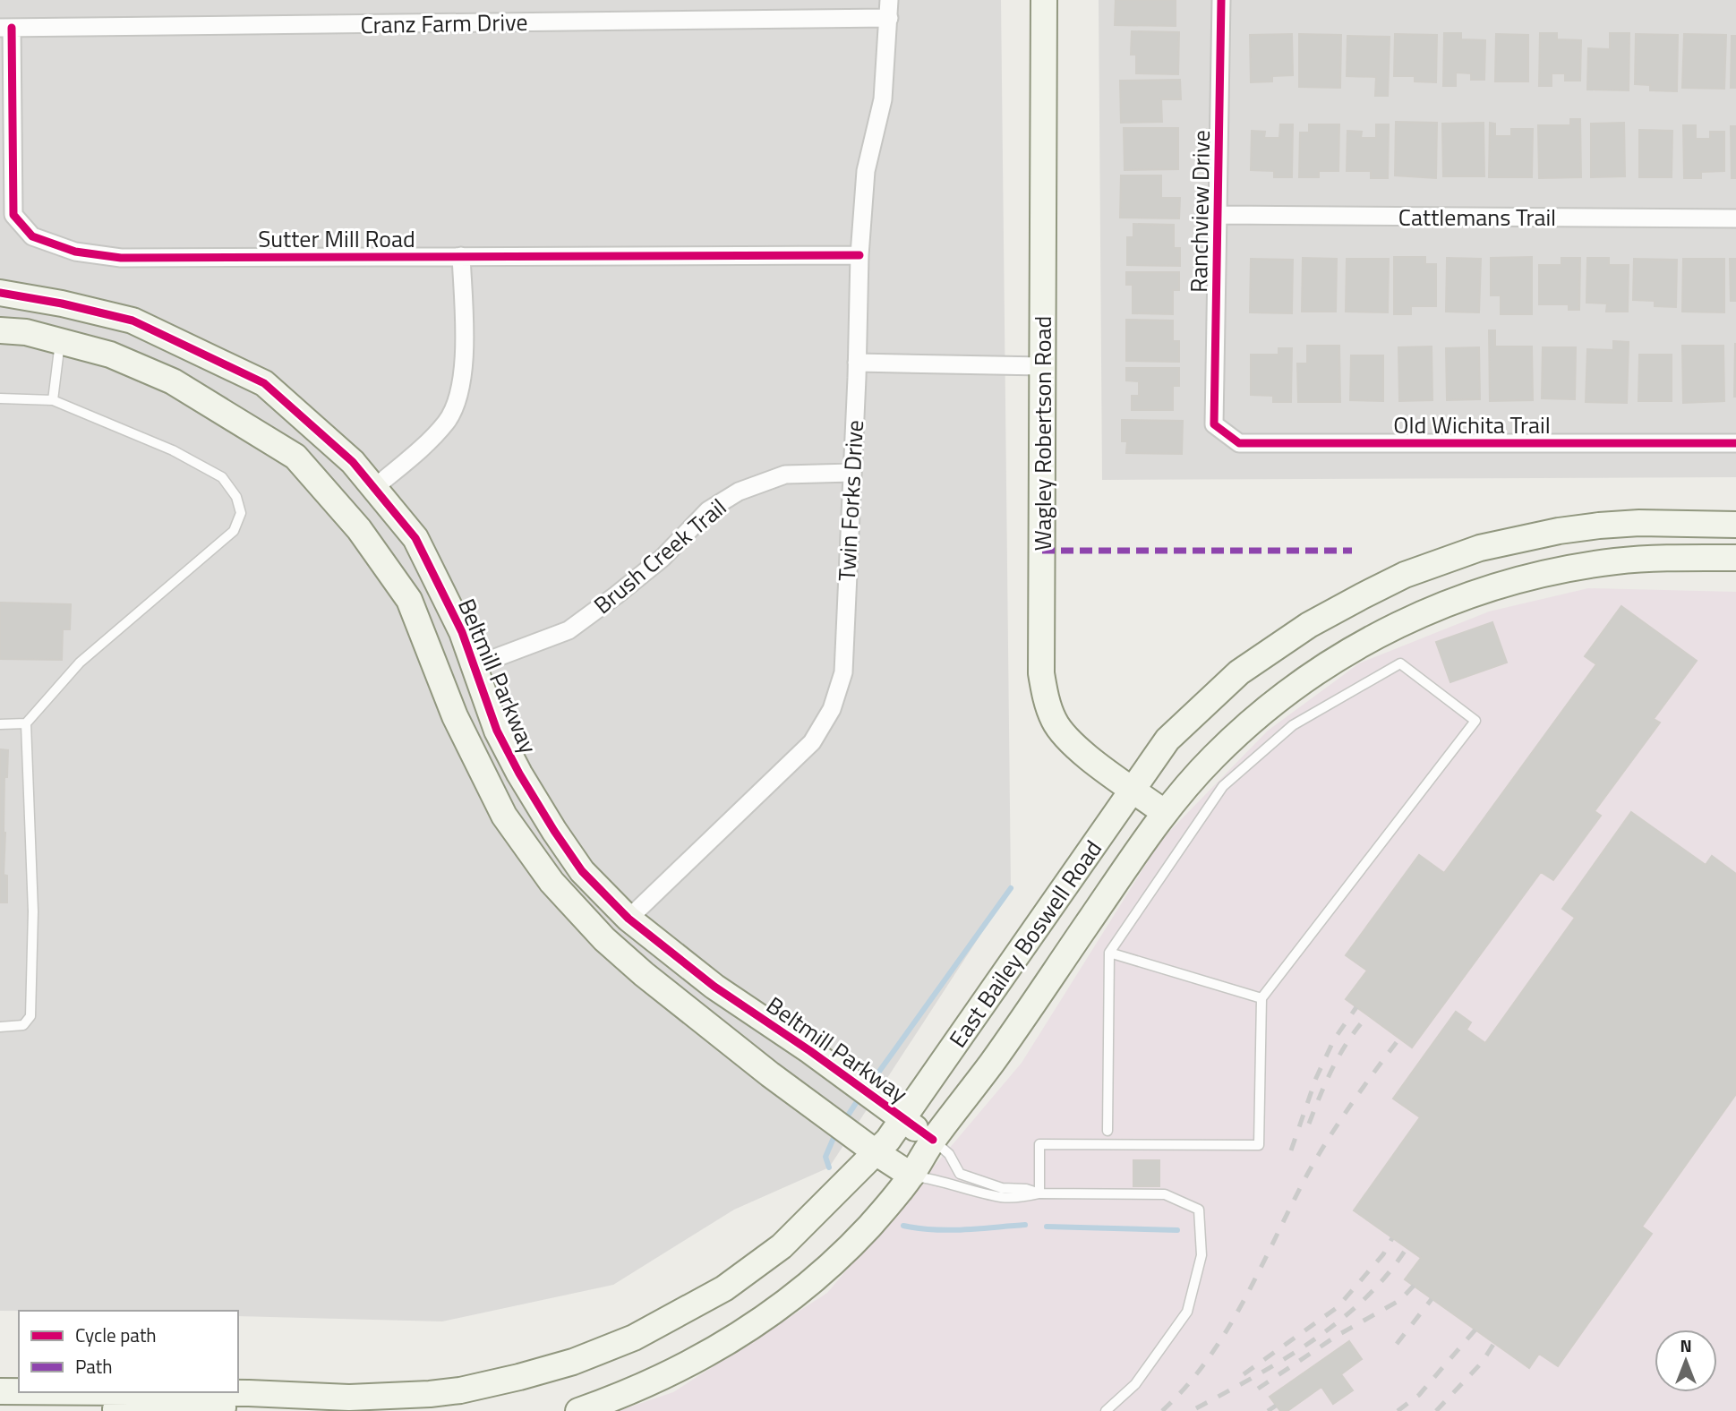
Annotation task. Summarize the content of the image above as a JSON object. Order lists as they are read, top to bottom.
{
  "streets": {
    "street": [
      "Cranz Farm Drive",
      "Ranchview Drive",
      "Cattlemans Trail",
      "Sutter Mill Road",
      "Old Wichita Trail",
      "Wagley Robertson Road",
      "Twin Forks Drive",
      "Brush Creek Trail",
      "Beltmill Parkway",
      "East Bailey Boswell Road"
    ]
  },
  "crossings": [
    ["Cranz Farm Drive", "Sutter Mill Road"],
    ["Cranz Farm Drive", "Twin Forks Drive"],
    ["Ranchview Drive", "Cattlemans Trail"],
    ["Ranchview Drive", "Old Wichita Trail"],
    ["Sutter Mill Road", "Twin Forks Drive"],
    ["Wagley Robertson Road", "East Bailey Boswell Road"],
    ["Twin Forks Drive", "Brush Creek Trail"],
    ["Twin Forks Drive", "Beltmill Parkway"],
    ["Brush Creek Trail", "Beltmill Parkway"],
    ["Beltmill Parkway", "East Bailey Boswell Road"]
  ],
  "legend": ["Cycle path", "Path"],
  "north": "top"
}
